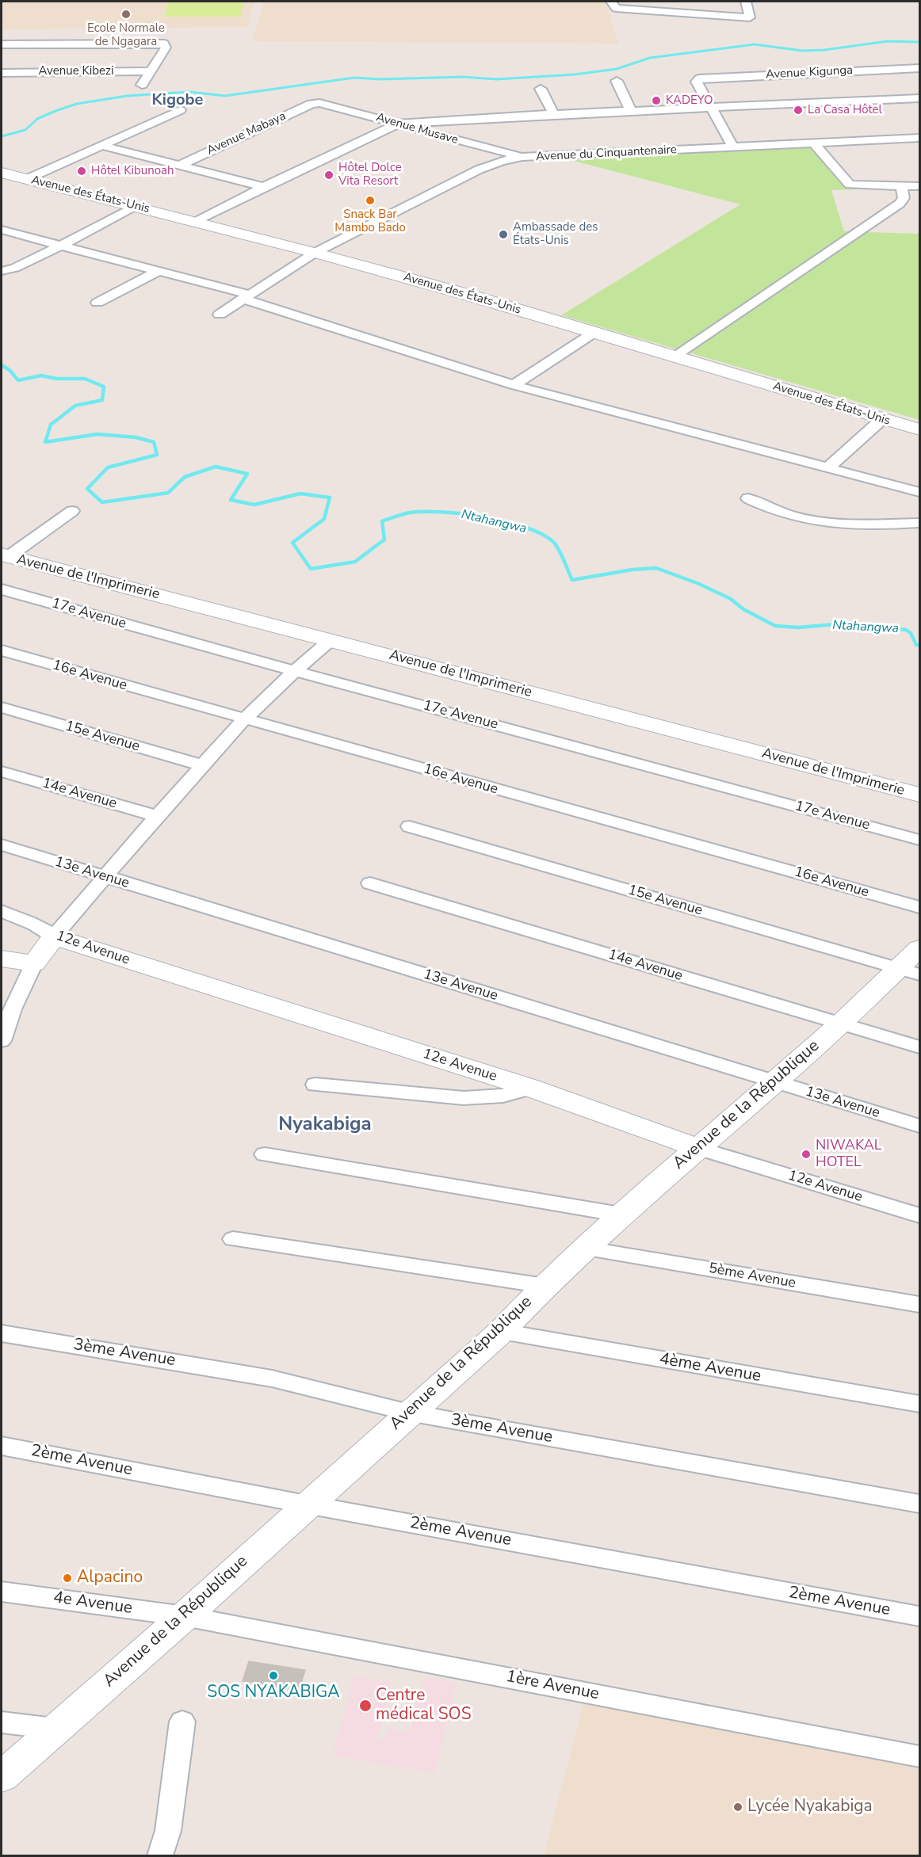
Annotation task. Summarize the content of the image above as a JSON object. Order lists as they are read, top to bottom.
{
  "streets": {
    "street": [
      "Avenue Kibezi",
      "Avenue Kigunga",
      "Avenue Musave",
      "Avenue Mabaya",
      "Avenue du Cinquantenaire",
      "Avenue des États-Unis",
      "Avenue de l'Imprimerie",
      "17e Avenue",
      "16e Avenue",
      "15e Avenue",
      "14e Avenue",
      "13e Avenue",
      "12e Avenue",
      "Avenue de la République",
      "5ème Avenue",
      "3ème Avenue",
      "4ème Avenue",
      "2ème Avenue",
      "4e Avenue",
      "1ère Avenue"
    ]
  },
  "crossings": [
    ["Avenue Musave", "Avenue Mabaya"],
    ["Avenue Musave", "Avenue du Cinquantenaire"],
    ["Avenue du Cinquantenaire", "Avenue des États-Unis"],
    ["15e Avenue", "Avenue de la République"],
    ["14e Avenue", "Avenue de la République"],
    ["13e Avenue", "Avenue de la République"],
    ["12e Avenue", "Avenue de la République"],
    ["Avenue de la République", "5ème Avenue"],
    ["Avenue de la République", "3ème Avenue"],
    ["Avenue de la République", "4ème Avenue"],
    ["Avenue de la République", "2ème Avenue"],
    ["Avenue de la République", "4e Avenue"],
    ["Avenue de la République", "1ère Avenue"],
    ["4e Avenue", "1ère Avenue"]
  ],
  "districts": ["Kigobe", "Nyakabiga"],
  "water": ["Ntahangwa"],
  "places": [
    "Ecole Normale de Ngagara",
    "KADEYO",
    "La Casa Hôtel",
    "Hôtel Kibunoah",
    "Hôtel Dolce Vita Resort",
    "Snack Bar Mambo Bado",
    "Ambassade des États-Unis",
    "NIWAKAL HOTEL",
    "Alpacino",
    "SOS NYAKABIGA",
    "Centre médical SOS",
    "Lycée Nyakabiga"
  ]
}
